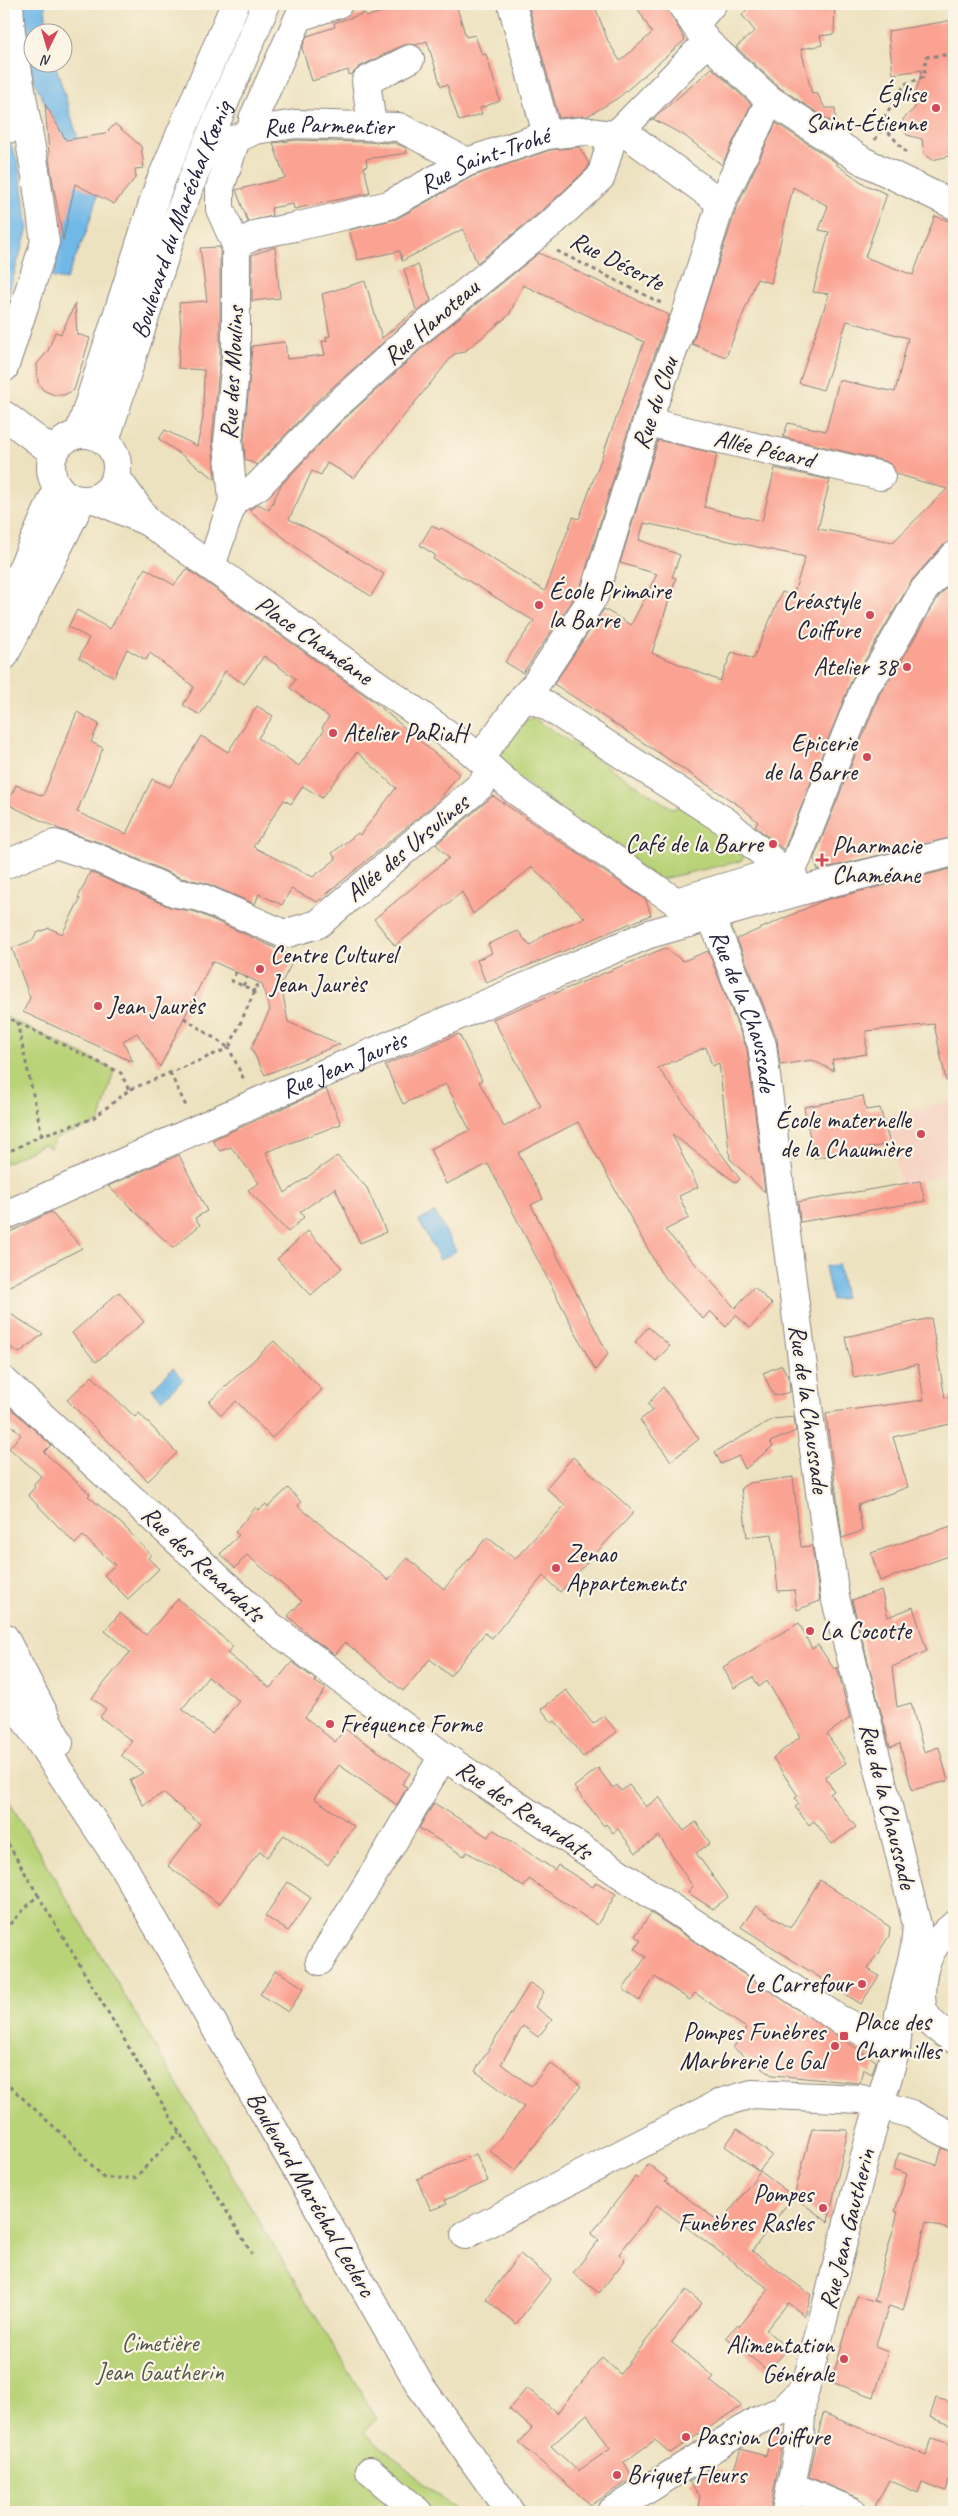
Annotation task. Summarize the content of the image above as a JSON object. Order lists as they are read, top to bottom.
{
  "streets": {
    "street": [
      "Rue Parmentier",
      "Rue Saint-Trohé",
      "Boulevard du Maréchal Kœnig",
      "Rue Hanoteau",
      "Rue des Moulins",
      "Rue du Clou",
      "Allée Pécard",
      "Place Chaméane",
      "Allée des Ursulines",
      "Rue de la Chaussade",
      "Rue Jean Jaurès",
      "Rue des Renardats",
      "Boulevard Maréchal Leclerc",
      "Rue Jean Gautherin"
    ],
    "path": ["Rue Déserte"]
  },
  "crossings": [
    ["Rue Parmentier", "Rue Saint-Trohé"],
    ["Rue Parmentier", "Rue des Moulins"],
    ["Rue Saint-Trohé", "Rue Hanoteau"],
    ["Rue Saint-Trohé", "Rue des Moulins"],
    ["Boulevard du Maréchal Kœnig", "Place Chaméane"],
    ["Rue Déserte", "Rue Hanoteau"],
    ["Rue Déserte", "Rue du Clou"],
    ["Rue Hanoteau", "Rue des Moulins"],
    ["Rue du Clou", "Allée Pécard"],
    ["Place Chaméane", "Allée des Ursulines"],
    ["Place Chaméane", "Rue de la Chaussade"],
    ["Place Chaméane", "Rue Jean Jaurès"],
    ["Rue de la Chaussade", "Rue Jean Jaurès"],
    ["Rue de la Chaussade", "Rue des Renardats"],
    ["Rue de la Chaussade", "Rue Jean Gautherin"],
    ["Rue des Renardats", "Rue Jean Gautherin"]
  ],
  "parks": ["Cimetière Jean Gautherin"],
  "places": {
    "other": [
      "Église Saint-Étienne",
      "École Primaire la Barre",
      "Créastyle Coiffure",
      "Atelier 38",
      "Atelier PaRiaH",
      "Epicerie de la Barre",
      "Café de la Barre",
      "Centre Culturel Jean Jaurès",
      "Jean Jaurès",
      "École maternelle de la Chaumière",
      "Zenao Appartements",
      "La Cocotte",
      "Fréquence Forme",
      "Le Carrefour",
      "Pompes Funèbres Marbrerie Le Gal",
      "Pompes Funèbres Rasles",
      "Alimentation Générale",
      "Passion Coiffure",
      "Briquet Fleurs"
    ],
    "health": ["Pharmacie Chaméane"],
    "transit": ["Place des Charmilles"]
  },
  "north": "bottom"
}
